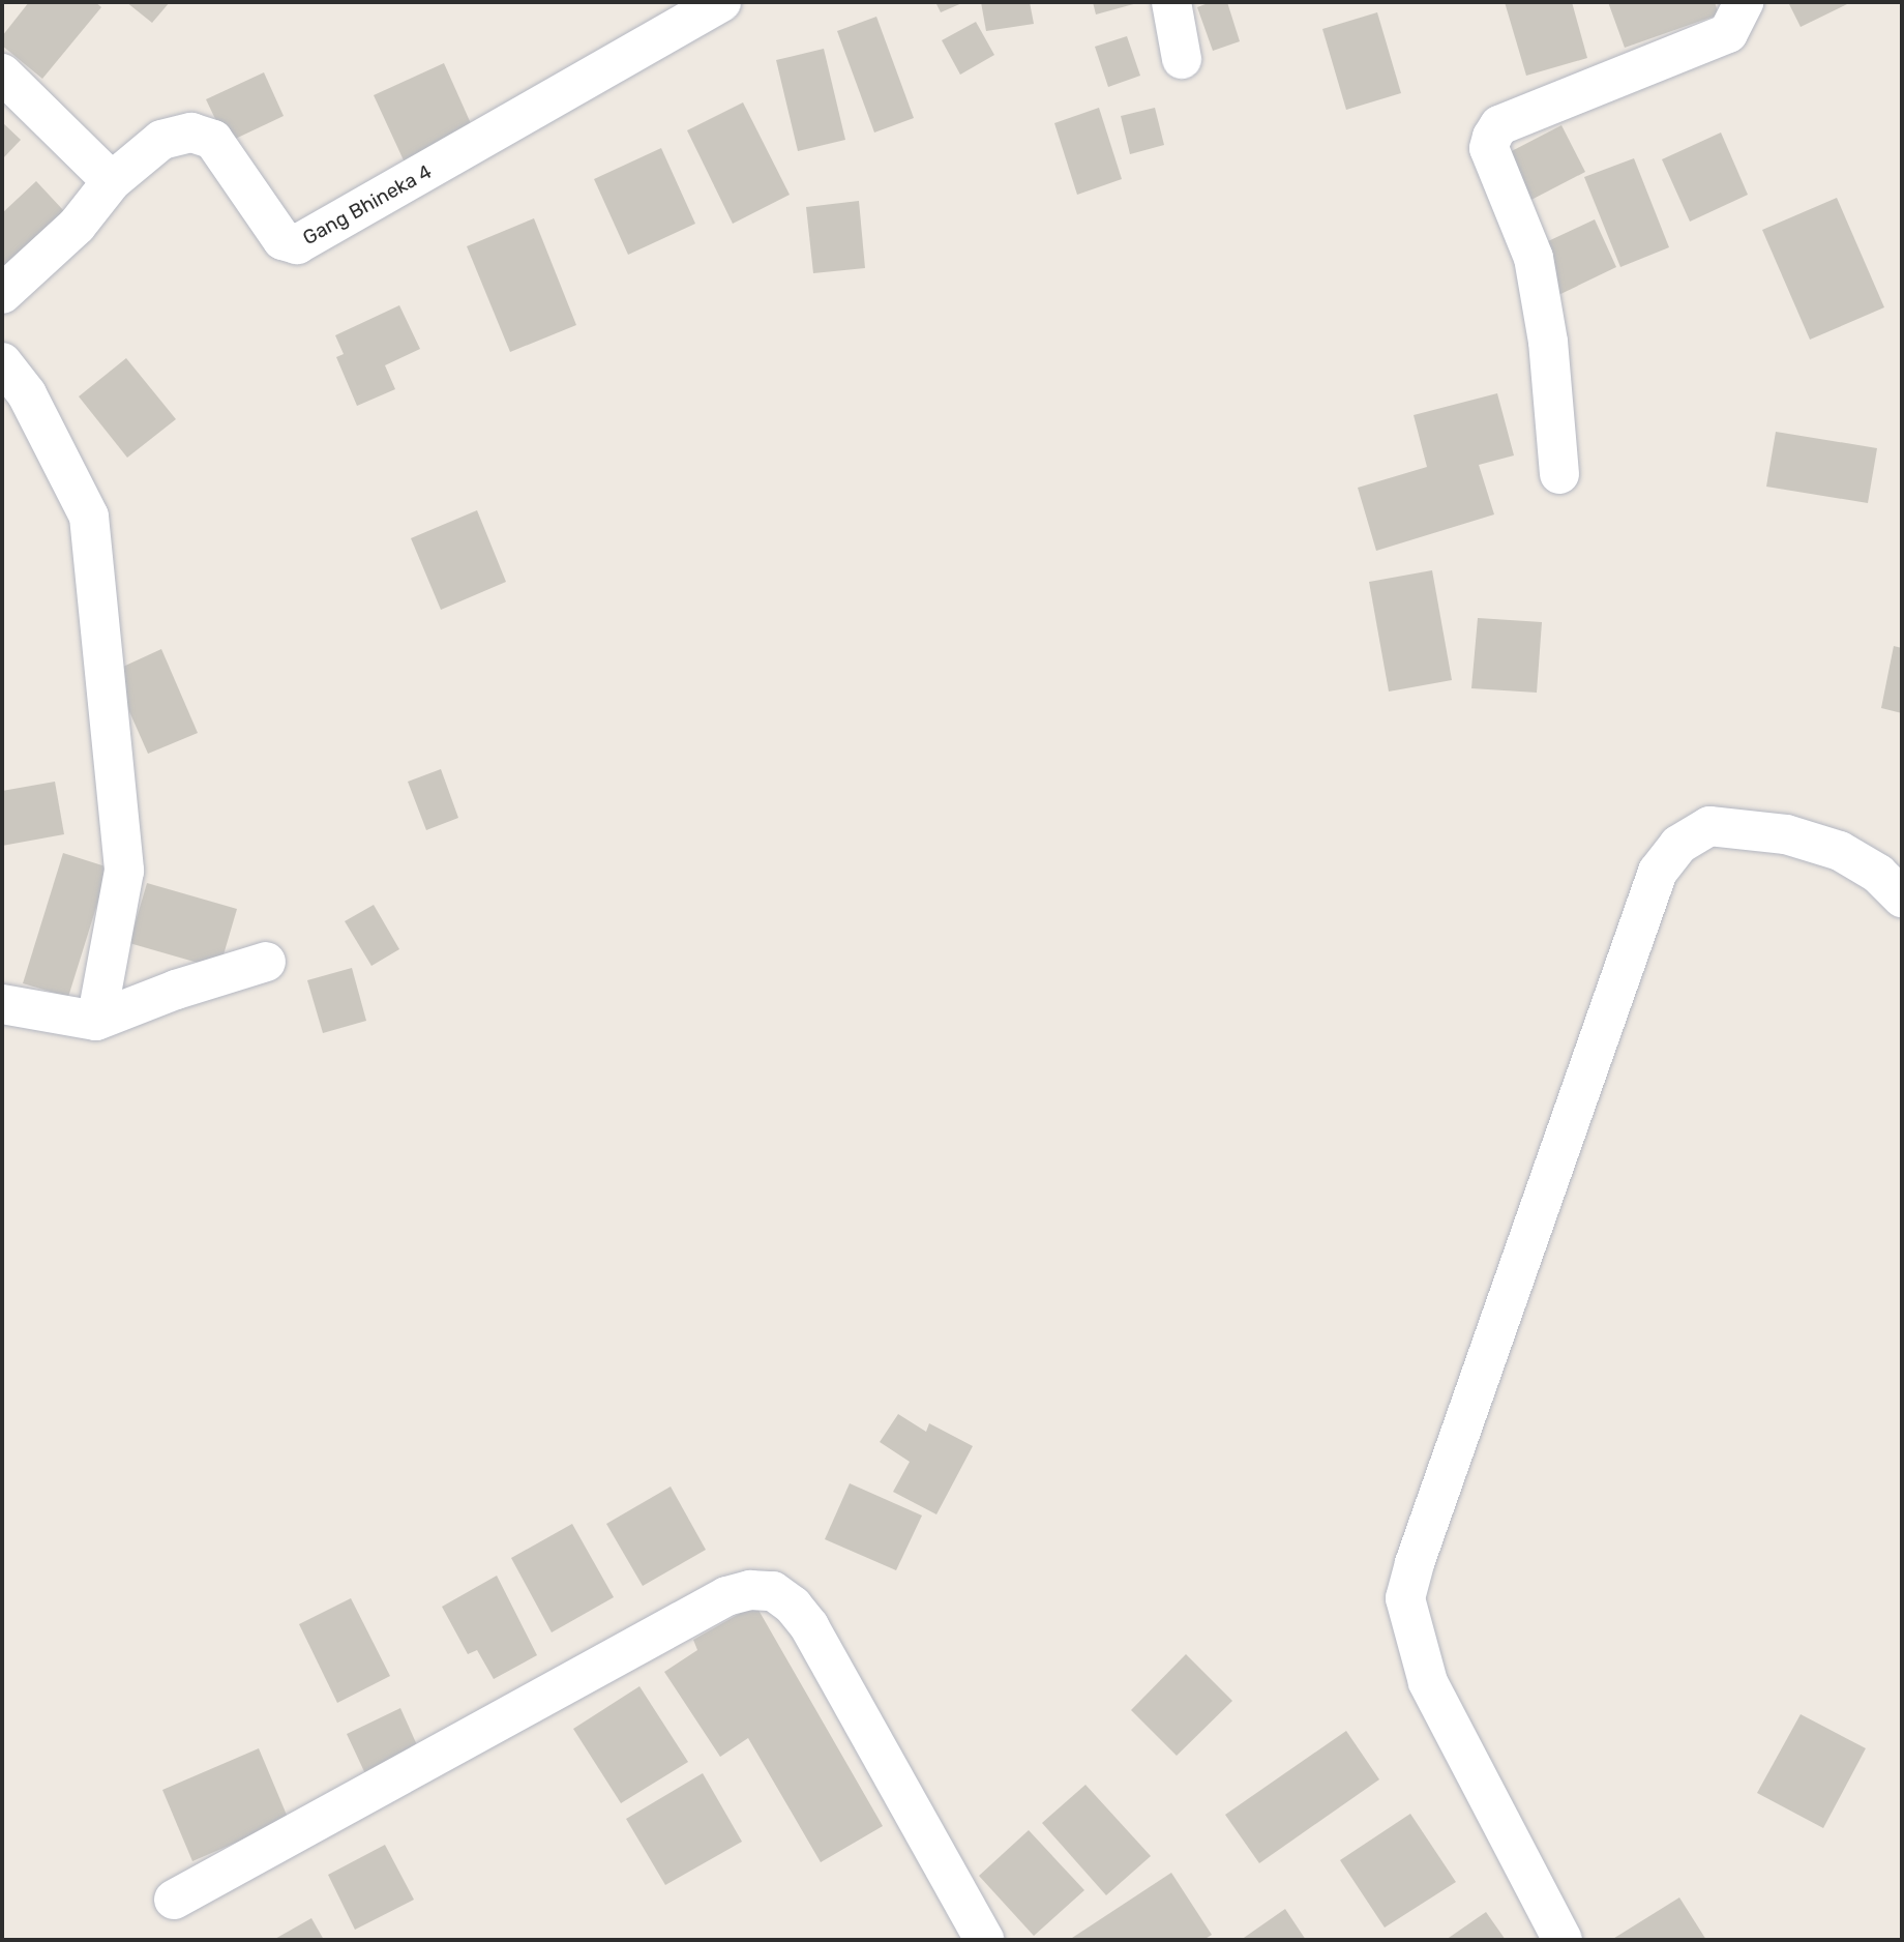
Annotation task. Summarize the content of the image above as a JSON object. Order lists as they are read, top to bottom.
{
  "streets": {
    "street": ["Gang Bhineka 4"]
  }
}
